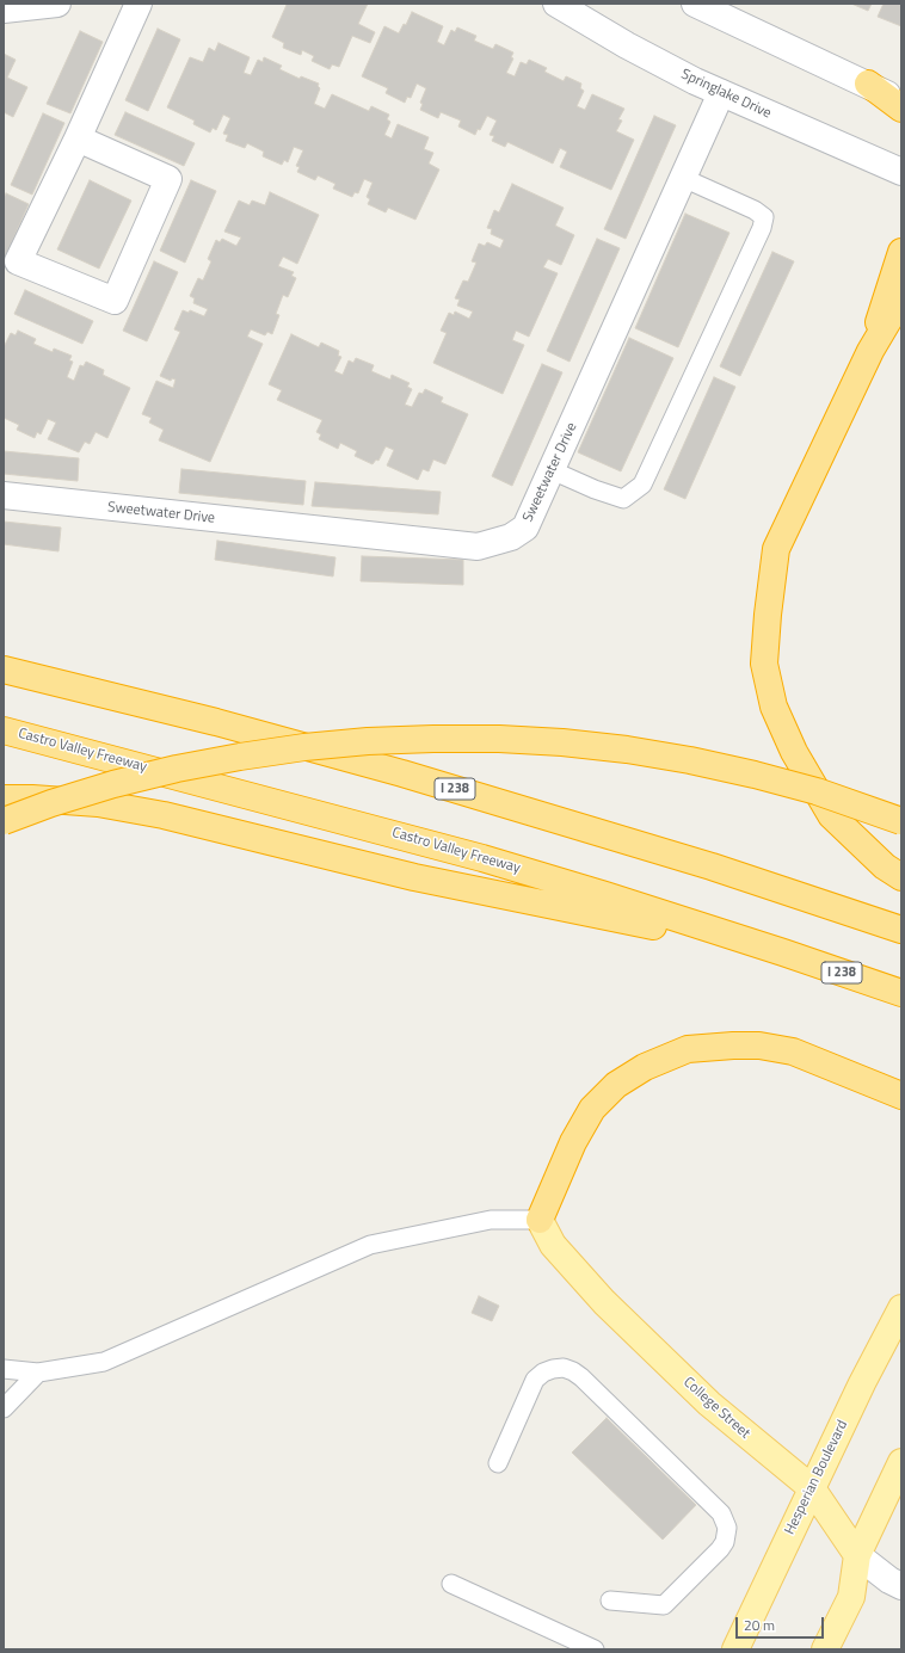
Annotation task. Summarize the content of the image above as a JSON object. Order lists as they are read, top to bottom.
{
  "streets": {
    "highway": ["Castro Valley Freeway", "I 238"],
    "main road": ["College Street", "Hesperian Boulevard"],
    "street": ["Springlake Drive", "Sweetwater Drive"]
  },
  "crossings": [
    ["Springlake Drive", "Sweetwater Drive"],
    ["College Street", "Hesperian Boulevard"]
  ],
  "scale_bar": "20 m"
}
